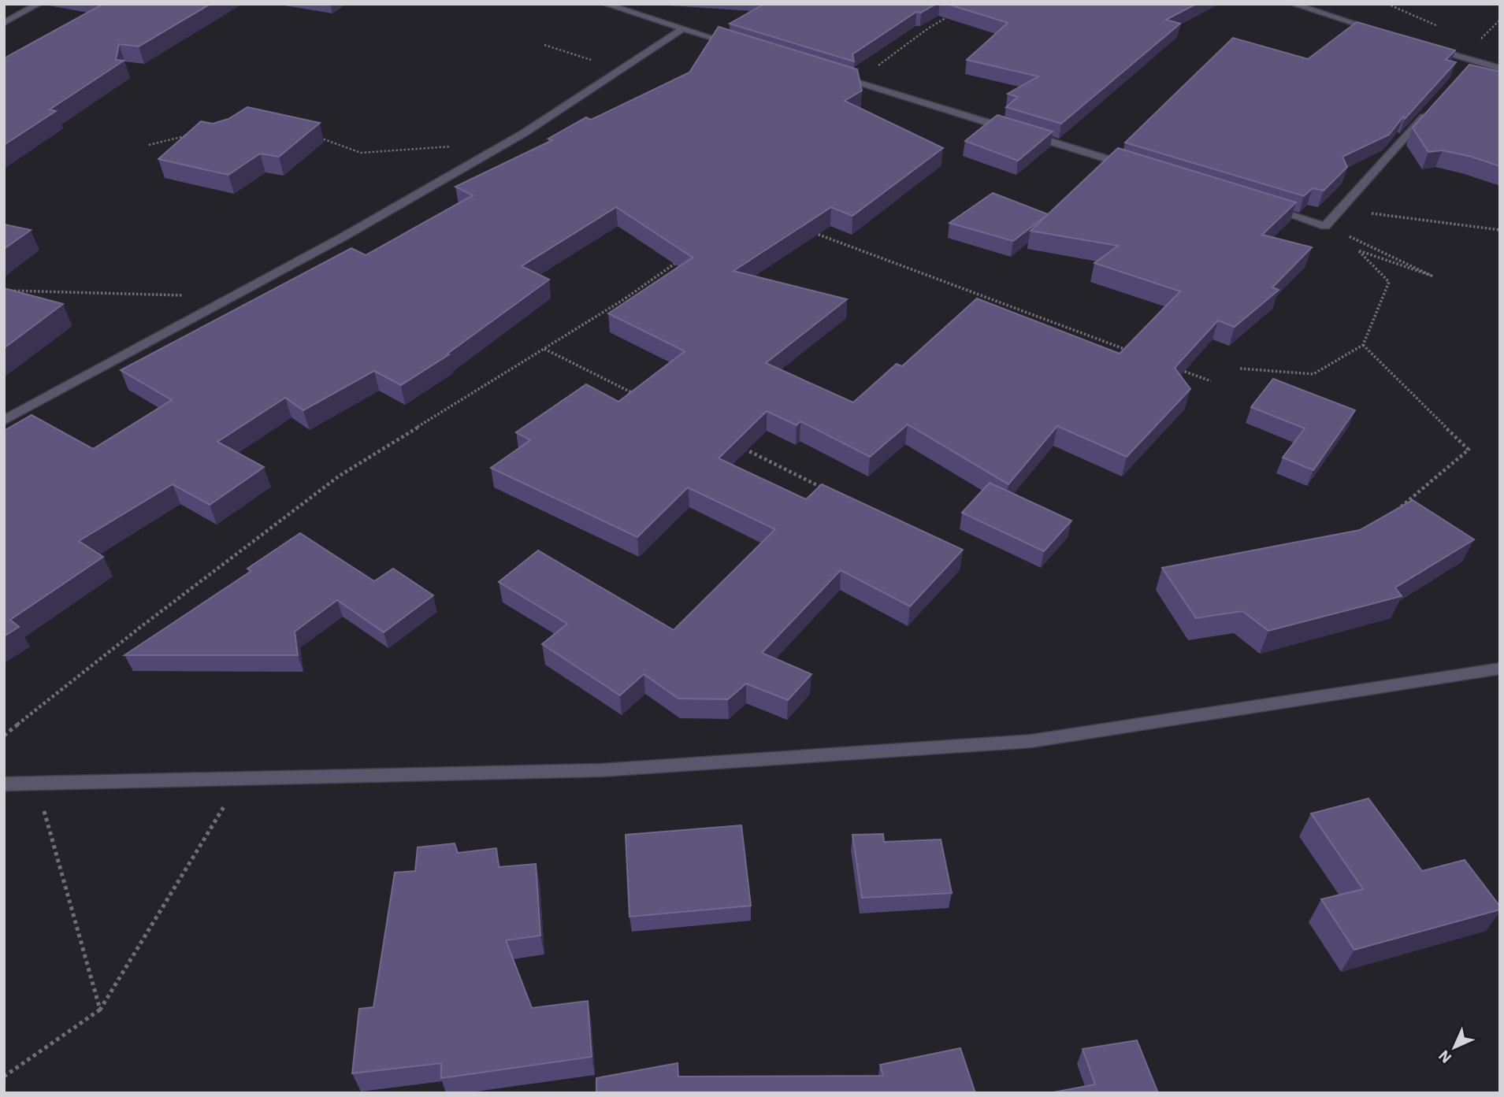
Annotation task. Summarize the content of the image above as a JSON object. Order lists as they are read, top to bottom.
{
  "north": "bottom left"
}
